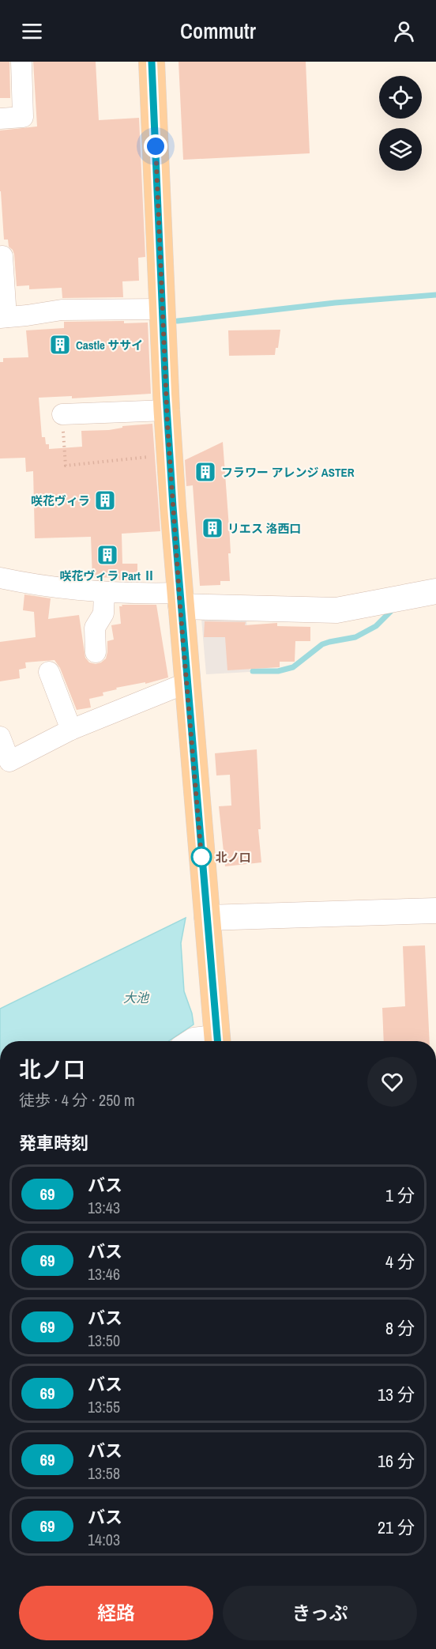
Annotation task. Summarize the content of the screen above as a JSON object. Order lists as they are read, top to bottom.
{
  "water": ["大池"],
  "places": {
    "building": [
      "Castle ササイ",
      "フラワー アレンジ ASTER",
      "咲花ヴィラ",
      "リエス 洛西口",
      "咲花ヴィラ Part Ⅱ"
    ],
    "other": ["北ノ口"]
  },
  "lines": ["bus line 69"],
  "page": {
    "header": "Commutr",
    "heading": [
      ["北ノ口", "徒歩 · 4 分 · 250 m"],
      "発車時刻"
    ],
    "list": [
      {
        "mark": "69",
        "name": "バス",
        "note": "13:43",
        "value": "1 分"
      },
      {
        "mark": "69",
        "name": "バス",
        "note": "13:46",
        "value": "4 分"
      },
      {
        "mark": "69",
        "name": "バス",
        "note": "13:50",
        "value": "8 分"
      },
      {
        "mark": "69",
        "name": "バス",
        "note": "13:55",
        "value": "13 分"
      },
      {
        "mark": "69",
        "name": "バス",
        "note": "13:58",
        "value": "16 分"
      },
      {
        "mark": "69",
        "name": "バス",
        "note": "14:03",
        "value": "21 分"
      }
    ],
    "buttons": ["経路", "きっぷ"]
  }
}
